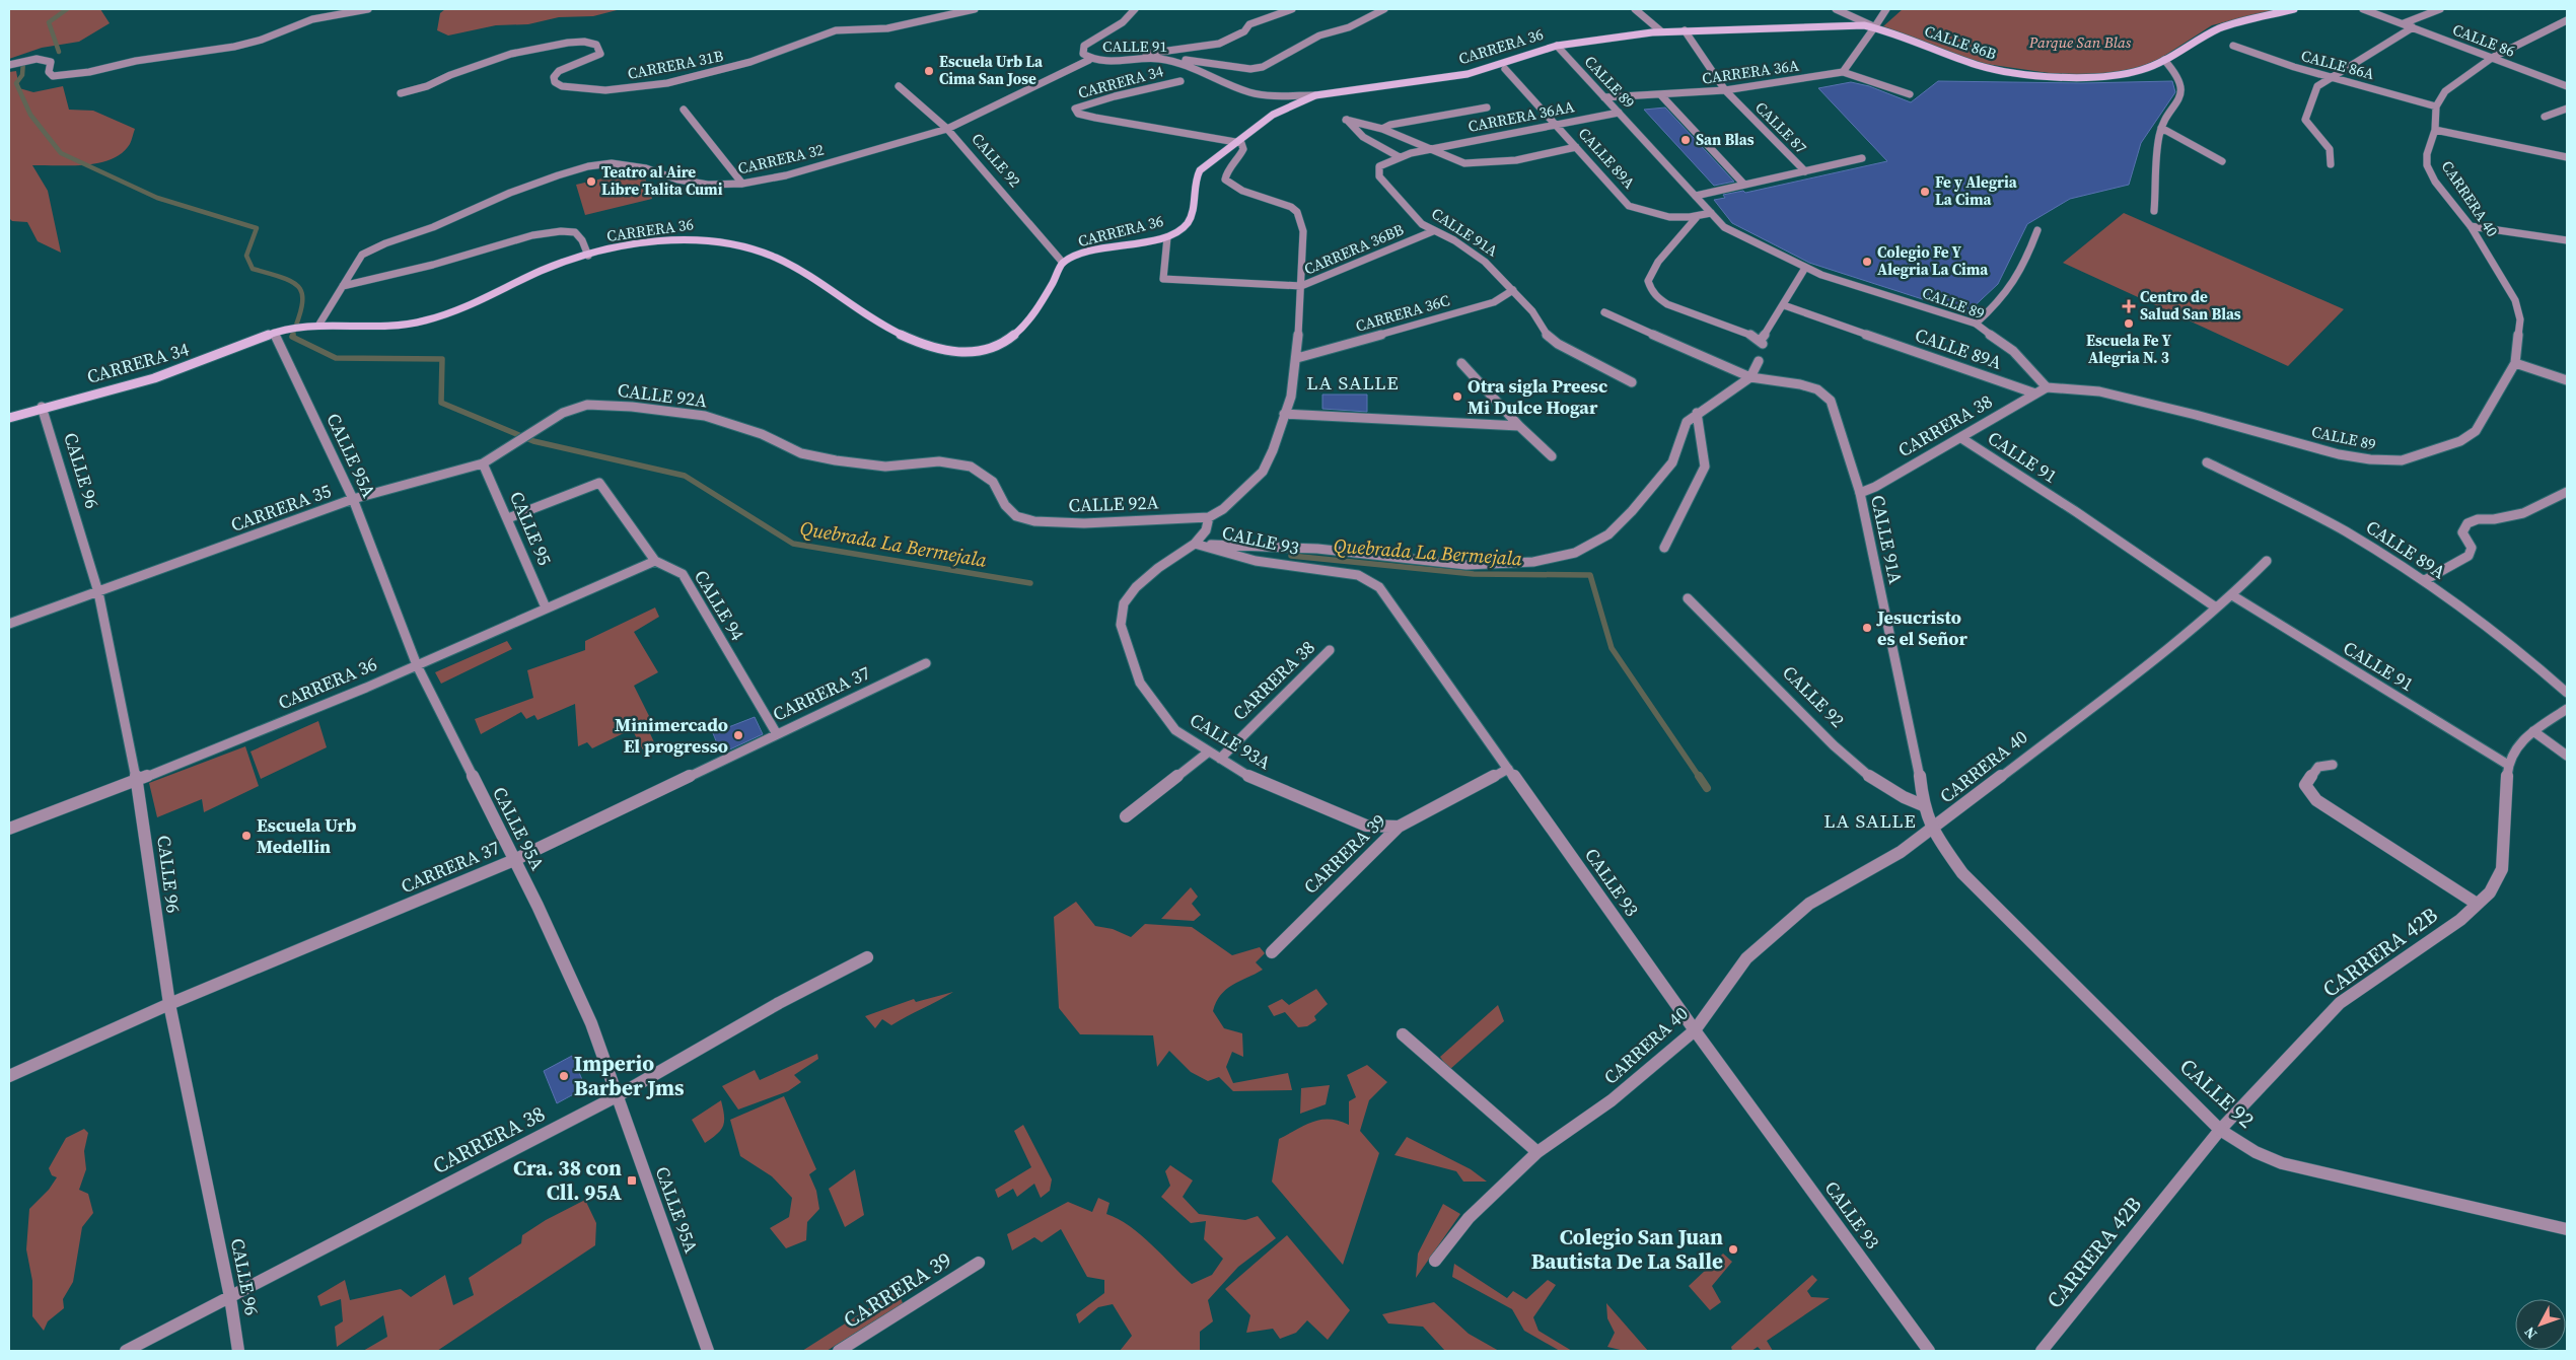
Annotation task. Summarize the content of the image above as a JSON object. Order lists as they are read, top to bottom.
{
  "streets": {
    "main road": ["CALLE 86B", "CARRERA 36", "CARRERA 34"],
    "street": [
      "CALLE 86",
      "CALLE 91",
      "CARRERA 31B",
      "CALLE 86A",
      "CARRERA 36A",
      "CALLE 89",
      "CARRERA 36AA",
      "CALLE 87",
      "CALLE 89A",
      "CARRERA 32",
      "CALLE 92",
      "CARRERA 40",
      "CALLE 91A",
      "CARRERA 36BB",
      "CARRERA 36C",
      "CALLE 92A",
      "CARRERA 38",
      "CALLE 95A",
      "CALLE 96",
      "CARRERA 35",
      "CALLE 95",
      "CALLE 93",
      "CALLE 94",
      "CARRERA 37",
      "CALLE 93A",
      "CARRERA 39",
      "CARRERA 42B"
    ]
  },
  "crossings": [
    ["CALLE 86B", "CARRERA 36"],
    ["CALLE 91", "CARRERA 36"],
    ["CALLE 91", "CARRERA 32"],
    ["CALLE 91", "CARRERA 40"],
    ["CALLE 91", "CARRERA 38"],
    ["CALLE 91", "CARRERA 42B"],
    ["CARRERA 36", "CARRERA 34"],
    ["CARRERA 36", "CALLE 89"],
    ["CARRERA 36", "CALLE 87"],
    ["CARRERA 36", "CARRERA 32"],
    ["CARRERA 36", "CALLE 92"],
    ["CARRERA 36", "CARRERA 36BB"],
    ["CARRERA 36", "CALLE 95A"],
    ["CARRERA 36", "CALLE 96"],
    ["CARRERA 36", "CALLE 95"],
    ["CARRERA 36", "CALLE 94"],
    ["CALLE 86A", "CARRERA 40"],
    ["CARRERA 36A", "CALLE 89"],
    ["CARRERA 36A", "CALLE 87"],
    ["CARRERA 34", "CALLE 95A"],
    ["CARRERA 34", "CALLE 96"],
    ["CALLE 89", "CARRERA 36AA"],
    ["CALLE 89", "CALLE 89A"],
    ["CALLE 89", "CARRERA 40"],
    ["CALLE 89", "CARRERA 38"],
    ["CARRERA 36AA", "CALLE 89A"],
    ["CARRERA 36AA", "CALLE 91A"],
    ["CALLE 89A", "CARRERA 38"],
    ["CARRERA 32", "CALLE 92"],
    ["CALLE 92", "CARRERA 40"],
    ["CALLE 92", "CALLE 91A"],
    ["CALLE 92", "CARRERA 42B"],
    ["CARRERA 40", "CALLE 91A"],
    ["CARRERA 40", "CALLE 93"],
    ["CALLE 91A", "CARRERA 36BB"],
    ["CALLE 91A", "CARRERA 36C"],
    ["CALLE 91A", "CARRERA 38"],
    ["CALLE 92A", "CARRERA 35"],
    ["CARRERA 38", "CALLE 95A"],
    ["CARRERA 38", "CALLE 96"],
    ["CARRERA 38", "CALLE 93A"],
    ["CALLE 95A", "CARRERA 35"],
    ["CALLE 95A", "CARRERA 37"],
    ["CALLE 96", "CARRERA 35"],
    ["CALLE 96", "CARRERA 37"],
    ["CARRERA 35", "CALLE 95"],
    ["CALLE 95", "CALLE 94"],
    ["CALLE 93", "CALLE 93A"],
    ["CALLE 93", "CARRERA 39"],
    ["CALLE 94", "CARRERA 37"],
    ["CALLE 93A", "CARRERA 39"]
  ],
  "districts": ["LA SALLE", "LA SALLE"],
  "water": ["Quebrada La Bermejala"],
  "parks": ["Parque San Blas"],
  "places": {
    "other": [
      "Escuela Urb La Cima San Jose",
      "San Blas",
      "Teatro al Aire Libre Talita Cumi",
      "Fe y Alegria La Cima",
      "Colegio Fe Y Alegria La Cima",
      "Escuela Fe Y Alegria N. 3",
      "Otra sigla Preesc Mi Dulce Hogar",
      "Jesucristo es el Señor",
      "Minimercado El progresso",
      "Escuela Urb Medellin",
      "Imperio Barber Jms",
      "Colegio San Juan Bautista De La Salle"
    ],
    "health": ["Centro de Salud San Blas"],
    "transit": ["Cra. 38 con Cll. 95A"]
  },
  "north": "bottom left"
}
